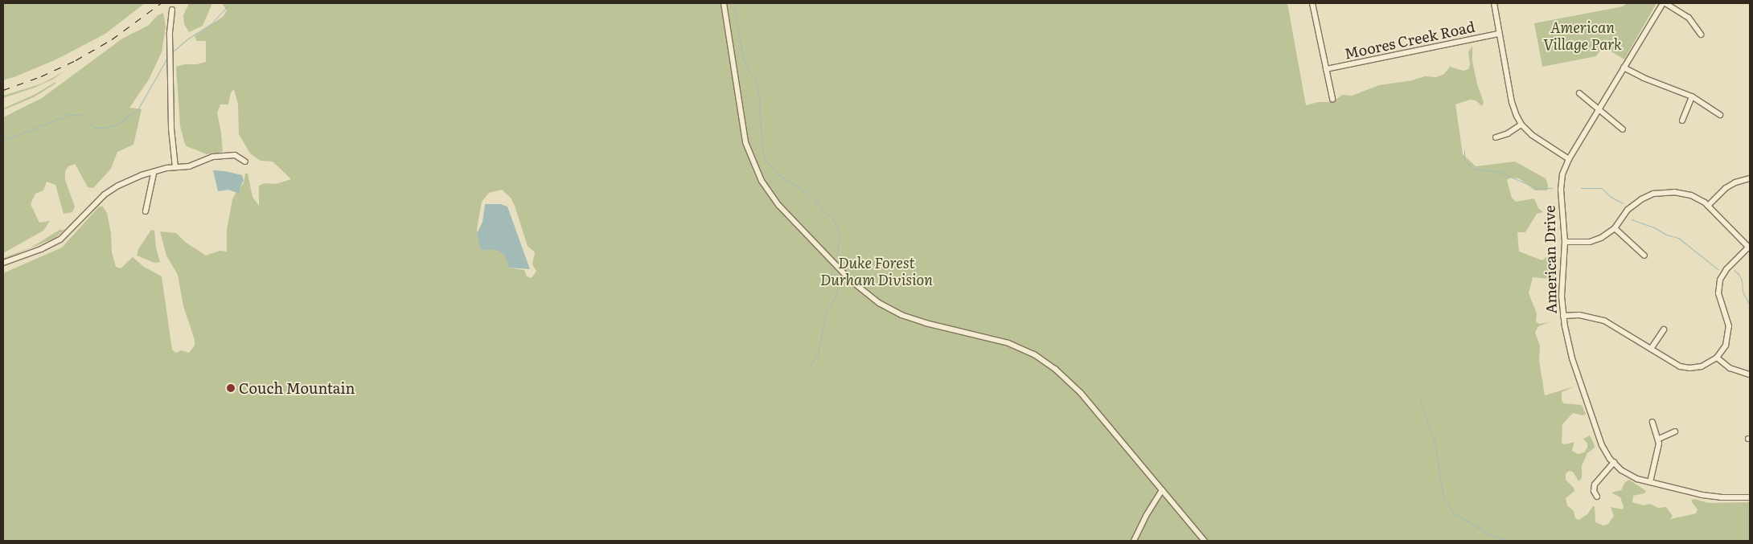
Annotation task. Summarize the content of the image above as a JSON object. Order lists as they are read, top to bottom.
{
  "streets": {
    "street": ["Moores Creek Road", "American Drive"]
  },
  "parks": ["American Village Park", "Duke Forest Durham Division"],
  "places": ["Couch Mountain"]
}
